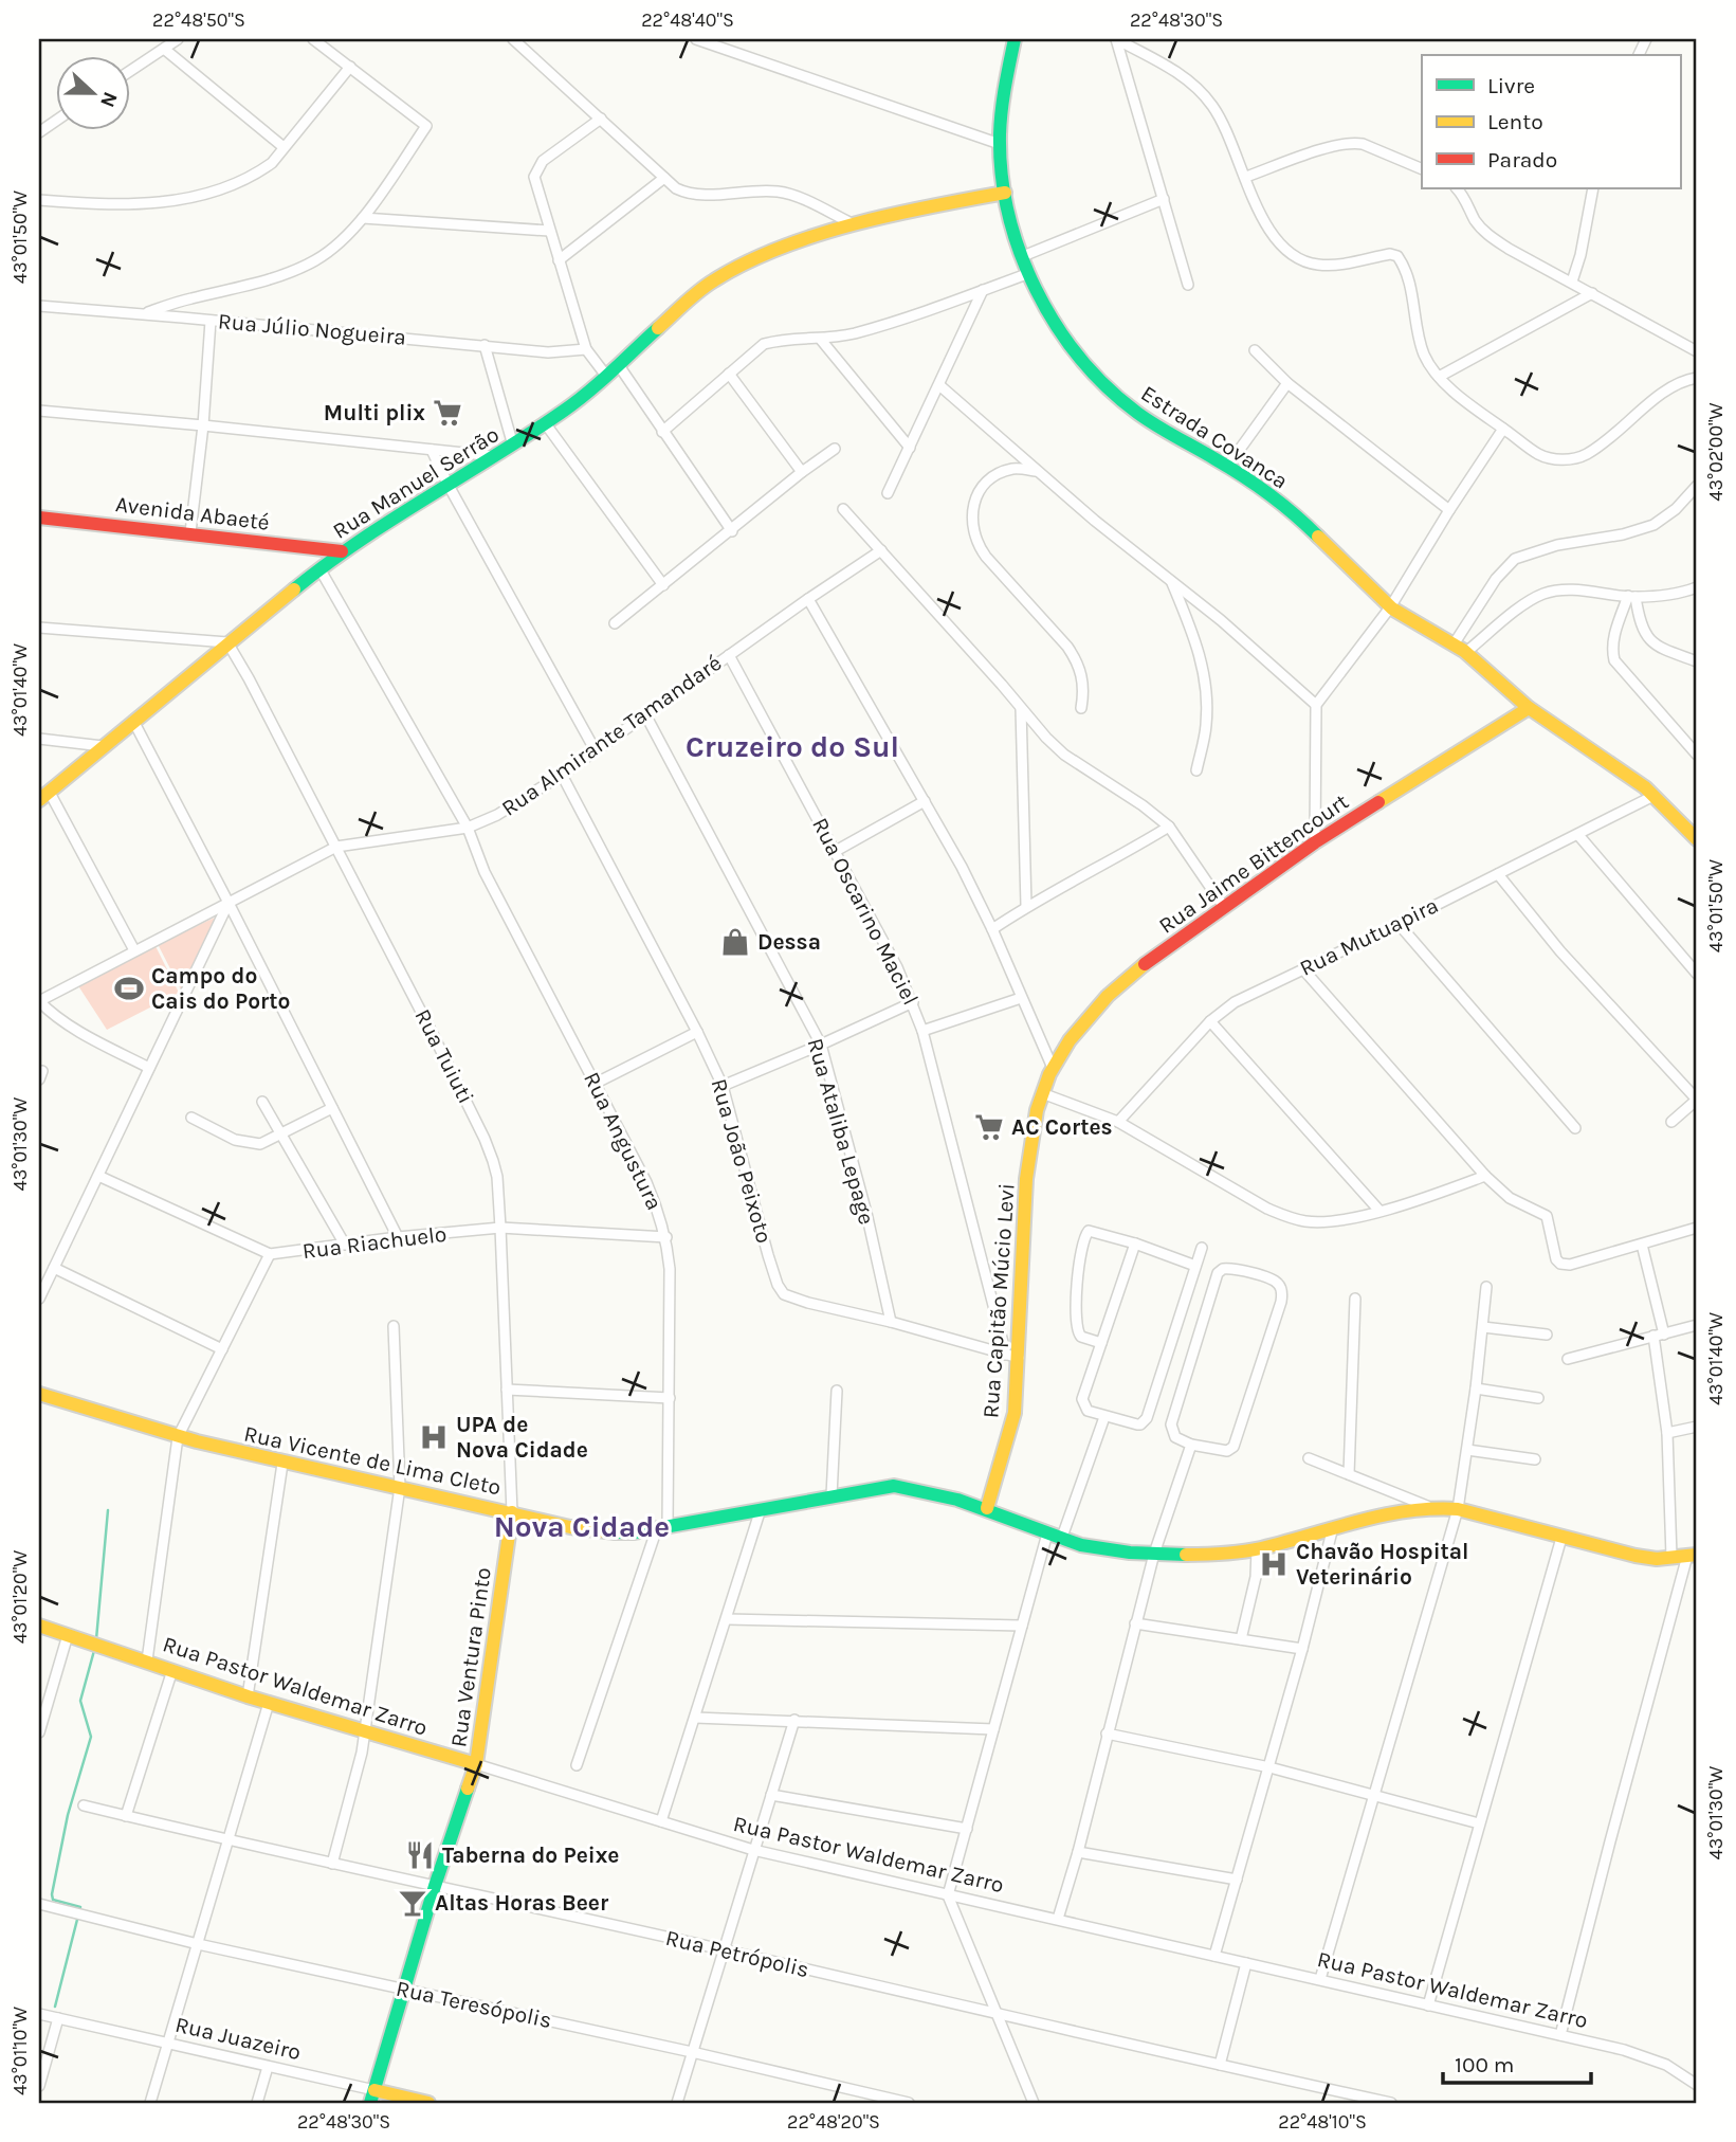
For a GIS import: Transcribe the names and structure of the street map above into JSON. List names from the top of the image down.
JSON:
{
  "streets": {
    "street": [
      "Rua Júlio Nogueira",
      "Estrada Covanca",
      "Rua Manuel Serrão",
      "Avenida Abaeté",
      "Rua Almirante Tamandaré",
      "Rua Jaime Bittencourt",
      "Rua Oscarino Maciel",
      "Rua Mutuapira",
      "Rua Tuiuti",
      "Rua Ataliba Lepage",
      "Rua Angustura",
      "Rua João Peixoto",
      "Rua Riachuelo",
      "Rua Capitão Múcio Levi",
      "Rua Vicente de Lima Cleto",
      "Rua Ventura Pinto",
      "Rua Pastor Waldemar Zarro",
      "Rua Petrópolis",
      "Rua Teresópolis",
      "Rua Juazeiro"
    ]
  },
  "crossings": [
    ["Estrada Covanca", "Rua Manuel Serrão"],
    ["Estrada Covanca", "Rua Jaime Bittencourt"],
    ["Estrada Covanca", "Rua Mutuapira"],
    ["Rua Manuel Serrão", "Avenida Abaeté"],
    ["Rua Manuel Serrão", "Rua Tuiuti"],
    ["Rua Manuel Serrão", "Rua Angustura"],
    ["Rua Almirante Tamandaré", "Rua Oscarino Maciel"],
    ["Rua Almirante Tamandaré", "Rua Tuiuti"],
    ["Rua Almirante Tamandaré", "Rua Ataliba Lepage"],
    ["Rua Almirante Tamandaré", "Rua Angustura"],
    ["Rua Almirante Tamandaré", "Rua João Peixoto"],
    ["Rua Jaime Bittencourt", "Rua Capitão Múcio Levi"],
    ["Rua Oscarino Maciel", "Rua João Peixoto"],
    ["Rua Oscarino Maciel", "Rua Capitão Múcio Levi"],
    ["Rua Tuiuti", "Rua Riachuelo"],
    ["Rua Tuiuti", "Rua Vicente de Lima Cleto"],
    ["Rua Tuiuti", "Rua Ventura Pinto"],
    ["Rua Ataliba Lepage", "Rua João Peixoto"],
    ["Rua Angustura", "Rua Riachuelo"],
    ["Rua Angustura", "Rua Vicente de Lima Cleto"],
    ["Rua João Peixoto", "Rua Capitão Múcio Levi"],
    ["Rua Capitão Múcio Levi", "Rua Vicente de Lima Cleto"],
    ["Rua Vicente de Lima Cleto", "Rua Ventura Pinto"],
    ["Rua Ventura Pinto", "Rua Pastor Waldemar Zarro"],
    ["Rua Ventura Pinto", "Rua Petrópolis"],
    ["Rua Ventura Pinto", "Rua Teresópolis"],
    ["Rua Ventura Pinto", "Rua Juazeiro"]
  ],
  "districts": ["Cruzeiro do Sul", "Nova Cidade"],
  "places": {
    "supermarket": ["Multi plix", "AC Cortes"],
    "shop": ["Dessa"],
    "sports": ["Campo do Cais do Porto"],
    "hospital": ["UPA de Nova Cidade", "Chavão Hospital Veterinário"],
    "restaurant": ["Taberna do Peixe"],
    "bar": ["Altas Horas Beer"]
  },
  "legend": ["Livre", "Lento", "Parado"],
  "scale_bar": "100 m",
  "north": "right",
  "coordinates": [
    "22°48'50\"S",
    "22°48'40\"S",
    "22°48'30\"S",
    "43°01'50\"W",
    "43°02'00\"W",
    "43°01'40\"W",
    "43°01'30\"W",
    "43°01'20\"W",
    "43°01'10\"W",
    "22°48'20\"S",
    "22°48'10\"S"
  ]
}
